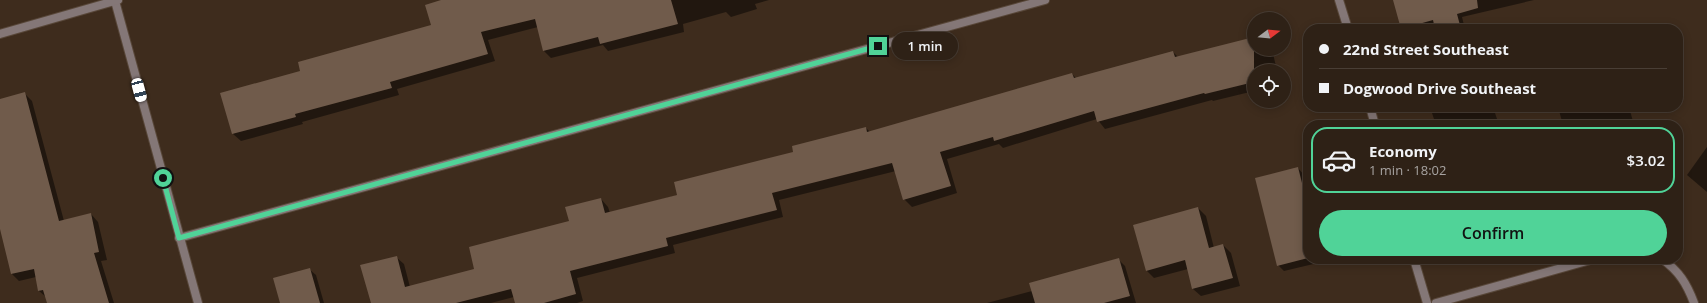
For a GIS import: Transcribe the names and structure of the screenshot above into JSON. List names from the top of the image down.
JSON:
{
  "north": "right",
  "page": {
    "banner": ["22nd Street Southeast", "Dogwood Drive Southeast"],
    "bubble": "1 min",
    "list": [
      {
        "name": "Economy",
        "note": "1 min · 18:02",
        "value": "$3.02"
      }
    ],
    "buttons": "Confirm"
  }
}
